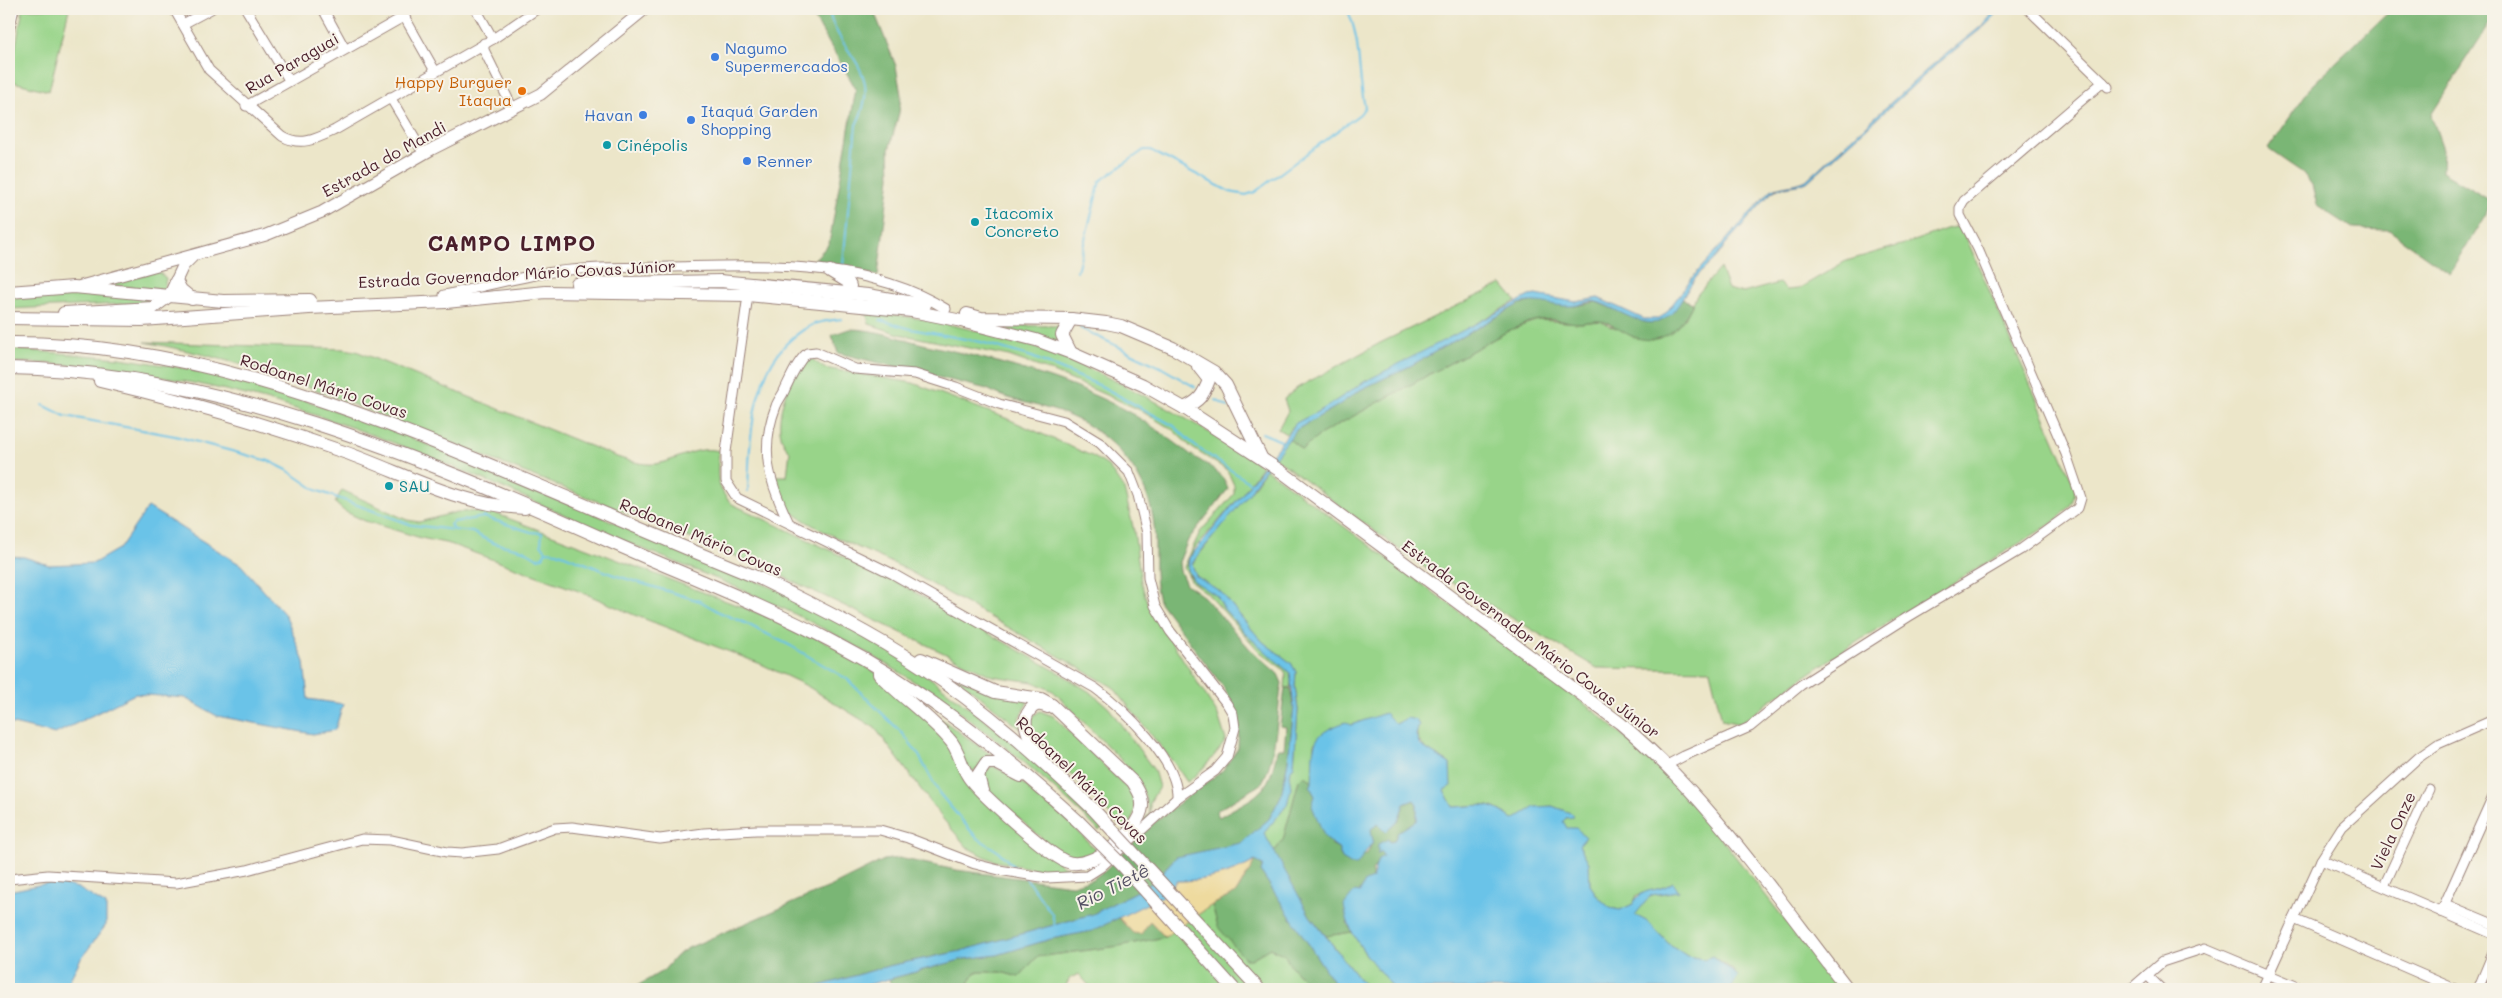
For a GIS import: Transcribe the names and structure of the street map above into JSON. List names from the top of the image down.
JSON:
{
  "streets": {
    "highway": ["Estrada Governador Mário Covas Júnior", "Rodoanel Mário Covas"],
    "main road": ["Estrada do Mandi"],
    "street": ["Rua Paraguai", "Viela Onze"]
  },
  "crossings": [
    ["Estrada do Mandi", "Estrada Governador Mário Covas Júnior"]
  ],
  "districts": ["CAMPO LIMPO"],
  "water": ["Rio Tietê"],
  "places": [
    "Nagumo Supermercados",
    "Happy Burguer Itaqua",
    "Havan",
    "Itaquá Garden Shopping",
    "Cinépolis",
    "Renner",
    "Itacomix Concreto",
    "SAU"
  ]
}
